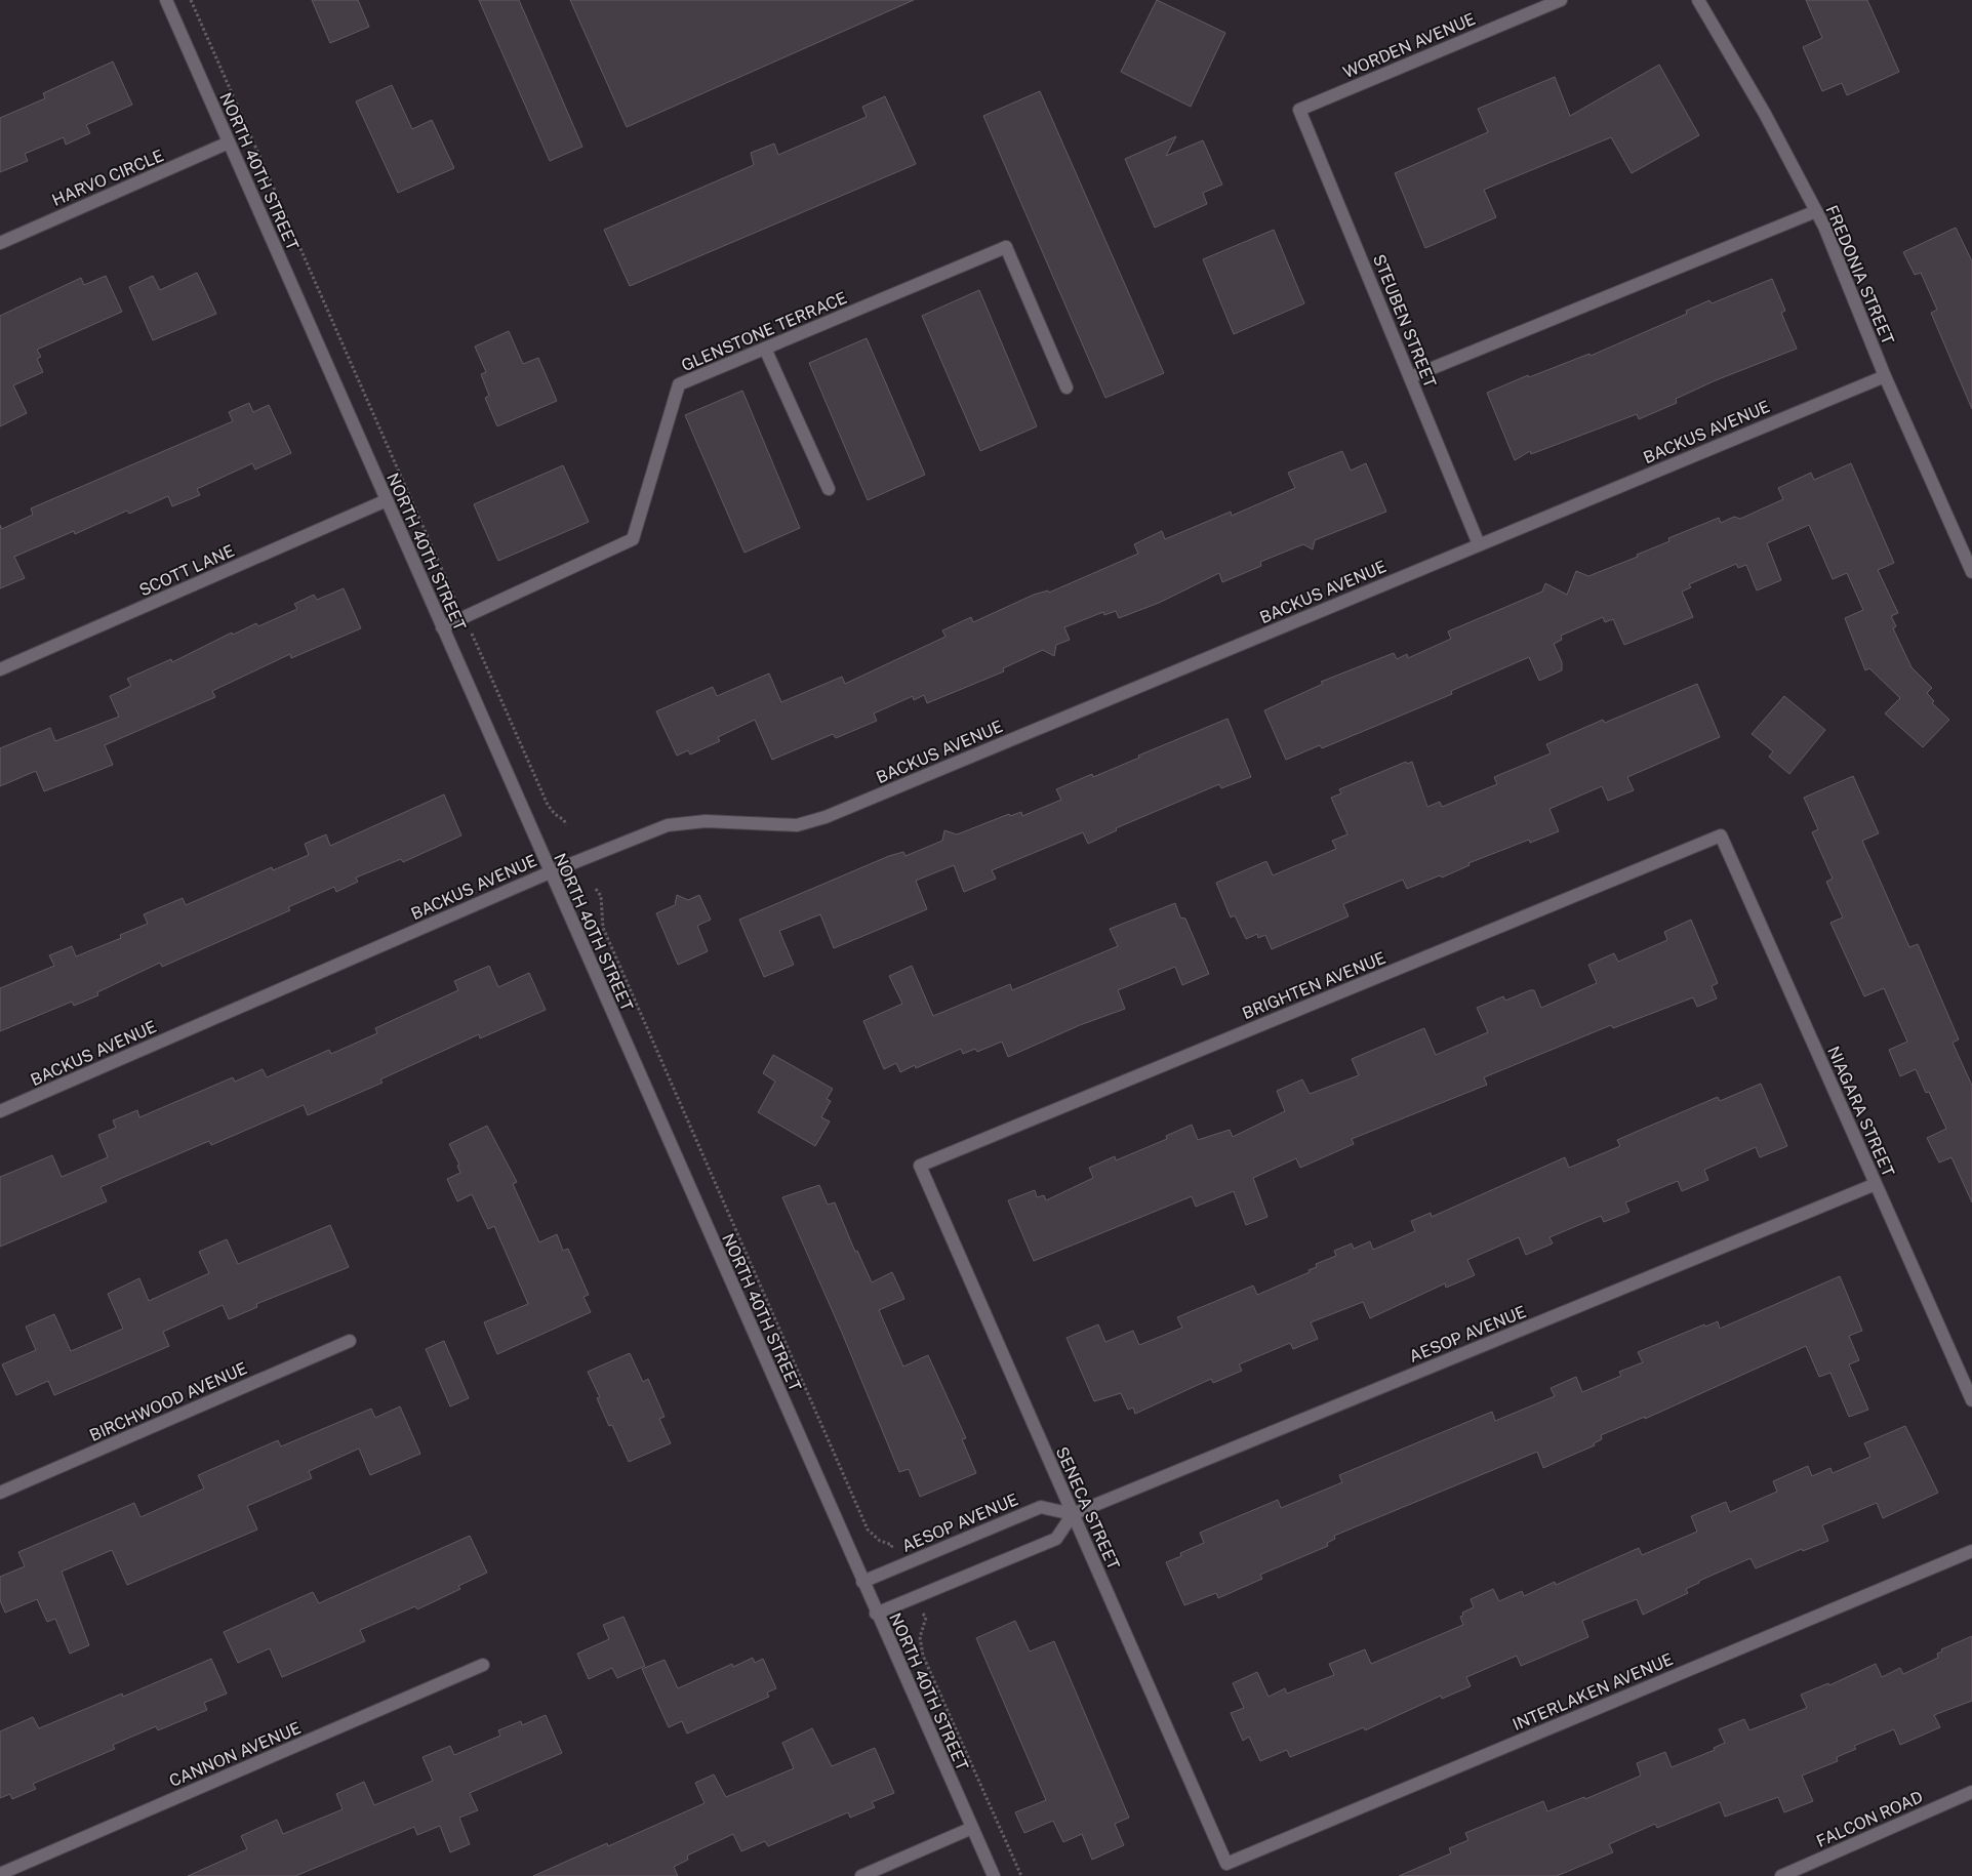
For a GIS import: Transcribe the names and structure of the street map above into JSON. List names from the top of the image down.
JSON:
{
  "streets": {
    "street": [
      "WORDEN AVENUE",
      "NORTH 40TH STREET",
      "HARVO CIRCLE",
      "FREDONIA STREET",
      "STEUBEN STREET",
      "GLENSTONE TERRACE",
      "BACKUS AVENUE",
      "SCOTT LANE",
      "BRIGHTEN AVENUE",
      "NIAGARA STREET",
      "AESOP AVENUE",
      "BIRCHWOOD AVENUE",
      "SENECA STREET",
      "INTERLAKEN AVENUE",
      "CANNON AVENUE",
      "FALCON ROAD"
    ]
  },
  "crossings": [
    ["WORDEN AVENUE", "STEUBEN STREET"],
    ["NORTH 40TH STREET", "HARVO CIRCLE"],
    ["NORTH 40TH STREET", "GLENSTONE TERRACE"],
    ["NORTH 40TH STREET", "BACKUS AVENUE"],
    ["NORTH 40TH STREET", "SCOTT LANE"],
    ["NORTH 40TH STREET", "AESOP AVENUE"],
    ["FREDONIA STREET", "BACKUS AVENUE"],
    ["STEUBEN STREET", "BACKUS AVENUE"],
    ["BRIGHTEN AVENUE", "NIAGARA STREET"],
    ["BRIGHTEN AVENUE", "SENECA STREET"],
    ["NIAGARA STREET", "AESOP AVENUE"],
    ["AESOP AVENUE", "SENECA STREET"],
    ["SENECA STREET", "INTERLAKEN AVENUE"]
  ]
}
